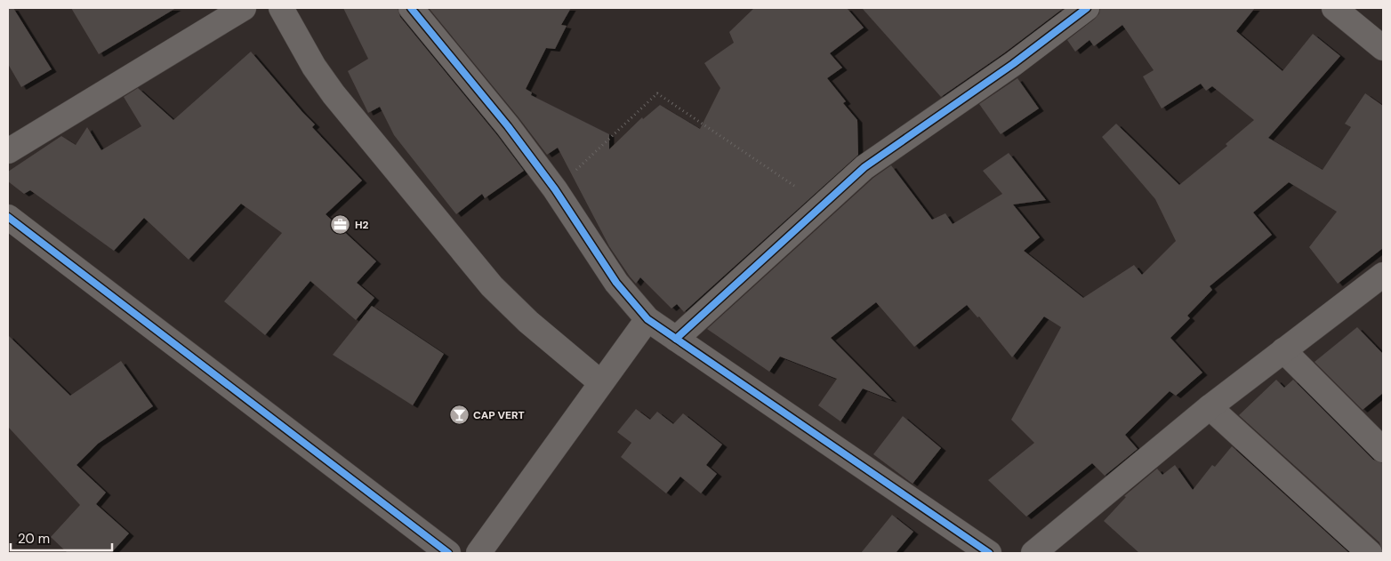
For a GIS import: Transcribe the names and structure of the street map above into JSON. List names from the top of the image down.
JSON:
{
  "places": {
    "office": ["H2"],
    "bar": ["CAP VERT"]
  },
  "scale_bar": "20 m"
}
